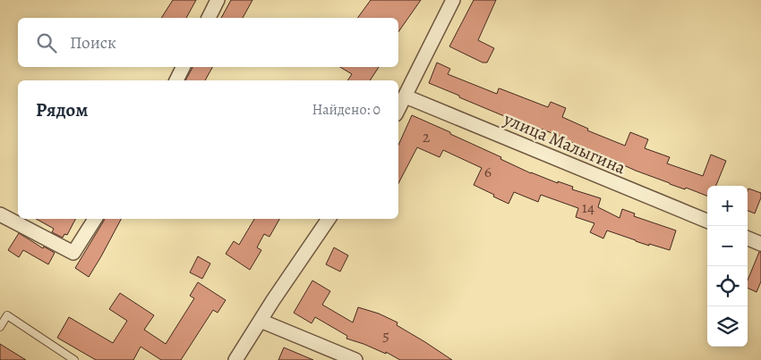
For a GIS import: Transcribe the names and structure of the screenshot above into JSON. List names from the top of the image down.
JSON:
{
  "streets": {
    "street": ["улица Малыгина"]
  },
  "house_numbers": [
    "2",
    "6",
    "14",
    "5"
  ],
  "page": {
    "search": "Поиск",
    "heading": ["Рядом", "Найдено: 0"],
    "map_buttons": ["+", "−"]
  }
}
